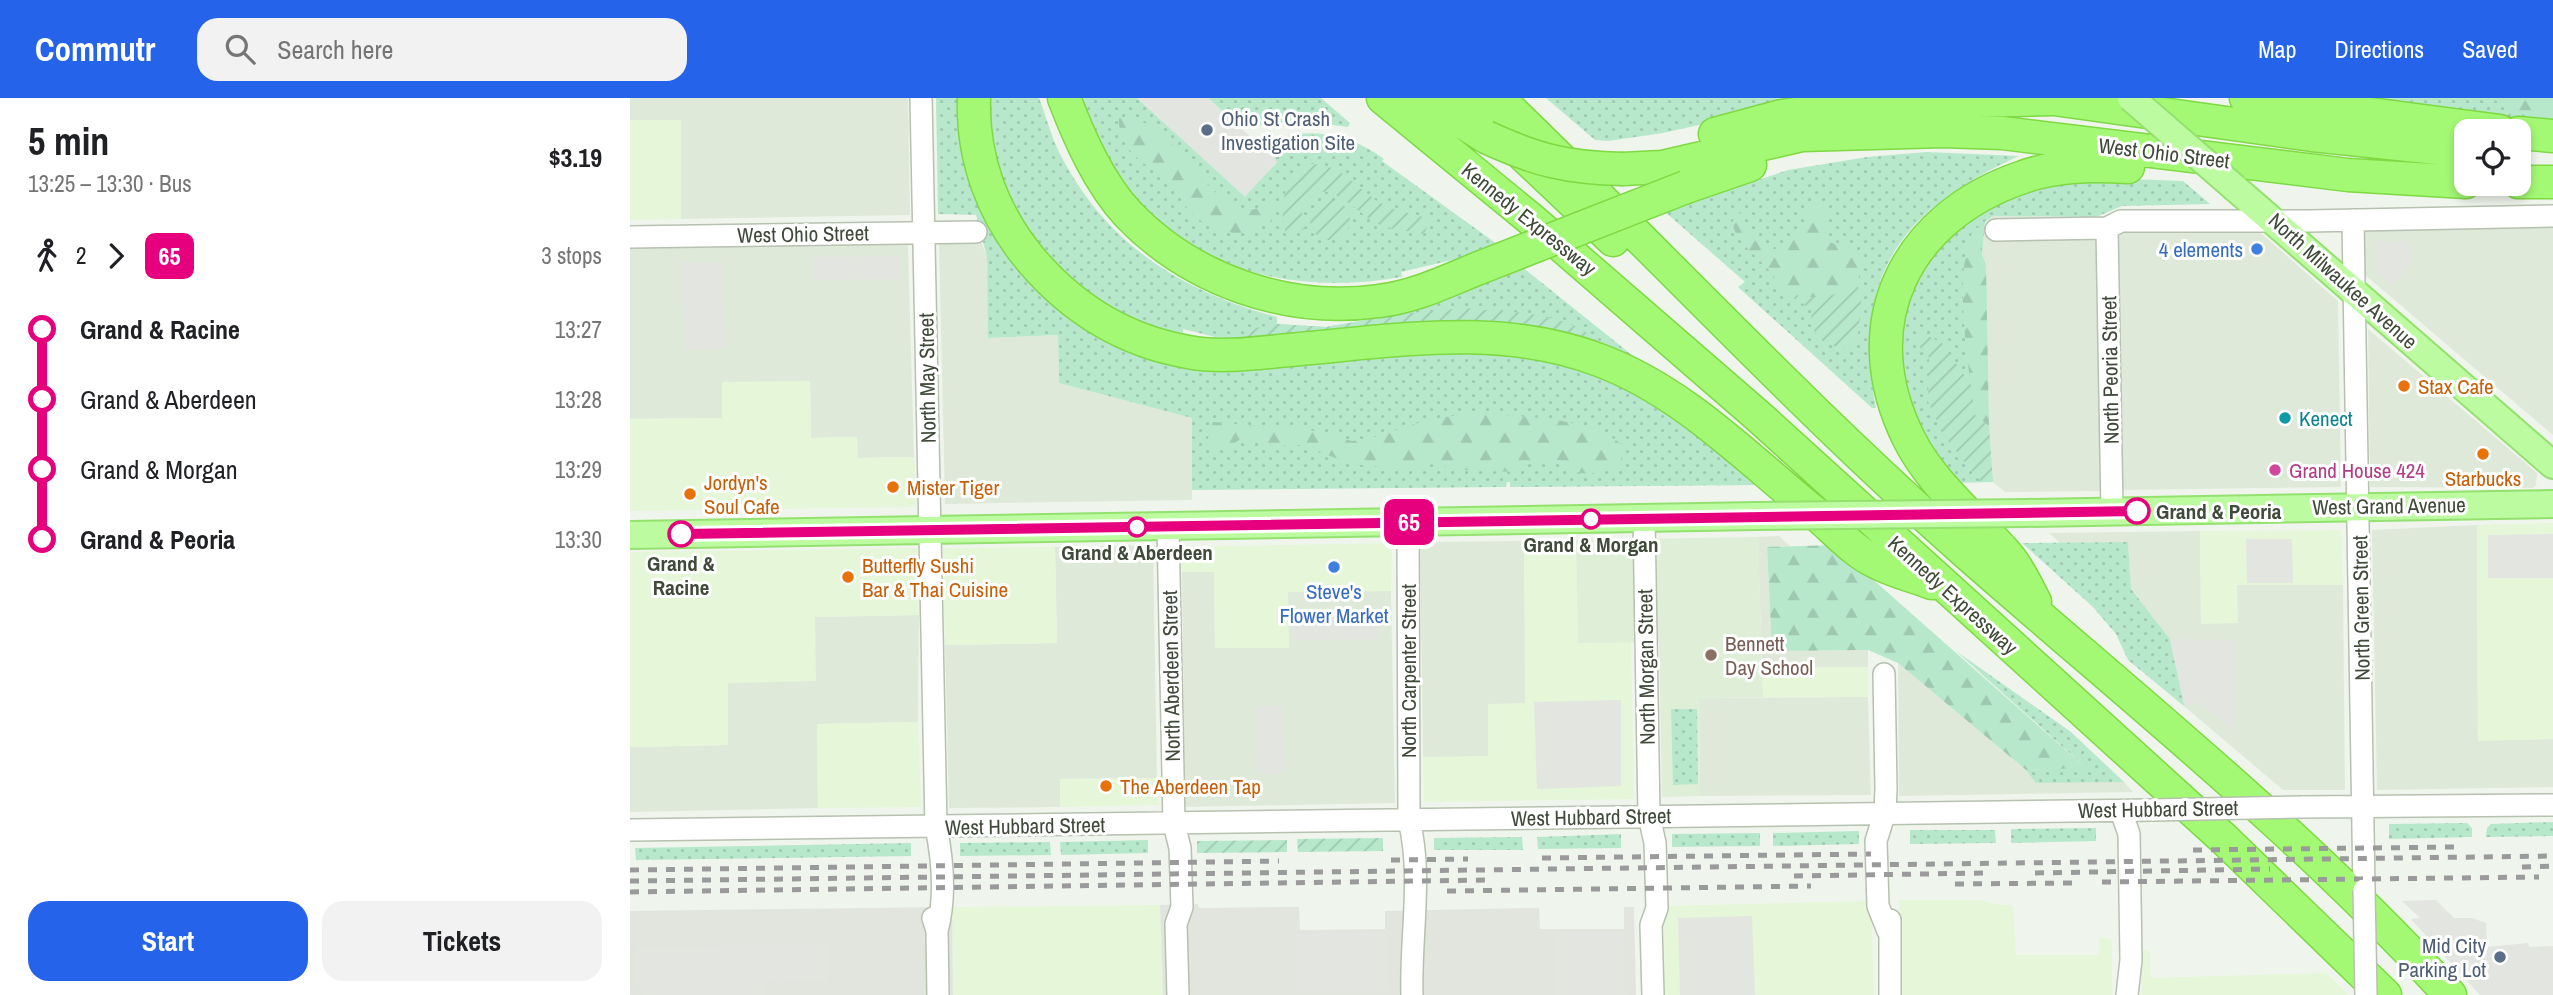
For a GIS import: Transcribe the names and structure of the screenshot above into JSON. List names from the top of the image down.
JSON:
{
  "streets": {
    "highway": ["West Ohio Street", "Kennedy Expressway"],
    "main road": ["North Milwaukee Avenue", "West Grand Avenue"],
    "street": [
      "North Peoria Street",
      "North May Street",
      "North Green Street",
      "North Morgan Street",
      "North Carpenter Street",
      "North Aberdeen Street",
      "West Hubbard Street"
    ]
  },
  "crossings": [
    ["West Ohio Street", "North May Street"],
    ["North Milwaukee Avenue", "North Green Street"],
    ["North Peoria Street", "West Grand Avenue"],
    ["North May Street", "West Grand Avenue"],
    ["North May Street", "West Hubbard Street"],
    ["West Grand Avenue", "North Green Street"],
    ["West Grand Avenue", "North Morgan Street"],
    ["West Grand Avenue", "North Carpenter Street"],
    ["West Grand Avenue", "North Aberdeen Street"],
    ["North Green Street", "West Hubbard Street"],
    ["North Morgan Street", "West Hubbard Street"],
    ["North Carpenter Street", "West Hubbard Street"],
    ["North Aberdeen Street", "West Hubbard Street"]
  ],
  "places": [
    "Ohio St Crash Investigation Site",
    "4 elements",
    "Stax Cafe",
    "Kenect",
    "Starbucks",
    "Grand House 424",
    "Mister Tiger",
    "Jordyn's Soul Cafe",
    "Grand & Peoria",
    "Grand & Morgan",
    "Grand & Aberdeen",
    "Grand & Racine",
    "Steve's Flower Market",
    "Butterfly Sushi Bar & Thai Cuisine",
    "Bennett Day School",
    "The Aberdeen Tap",
    "Mid City Parking Lot"
  ],
  "lines": ["bus line 65"],
  "page": {
    "header": "Commutr",
    "search": "Search here",
    "nav": ["Map", "Directions", "Saved"],
    "heading": ["5 min", "13:25 – 13:30 · Bus", "$3.19"],
    "on_map": "65",
    "legs": ["2", "65", "3 stops"],
    "list": [
      {
        "name": "Grand & Racine",
        "value": "13:27"
      },
      {
        "name": "Grand & Aberdeen",
        "value": "13:28"
      },
      {
        "name": "Grand & Morgan",
        "value": "13:29"
      },
      {
        "name": "Grand & Peoria",
        "value": "13:30"
      }
    ],
    "buttons": ["Start", "Tickets"]
  }
}
